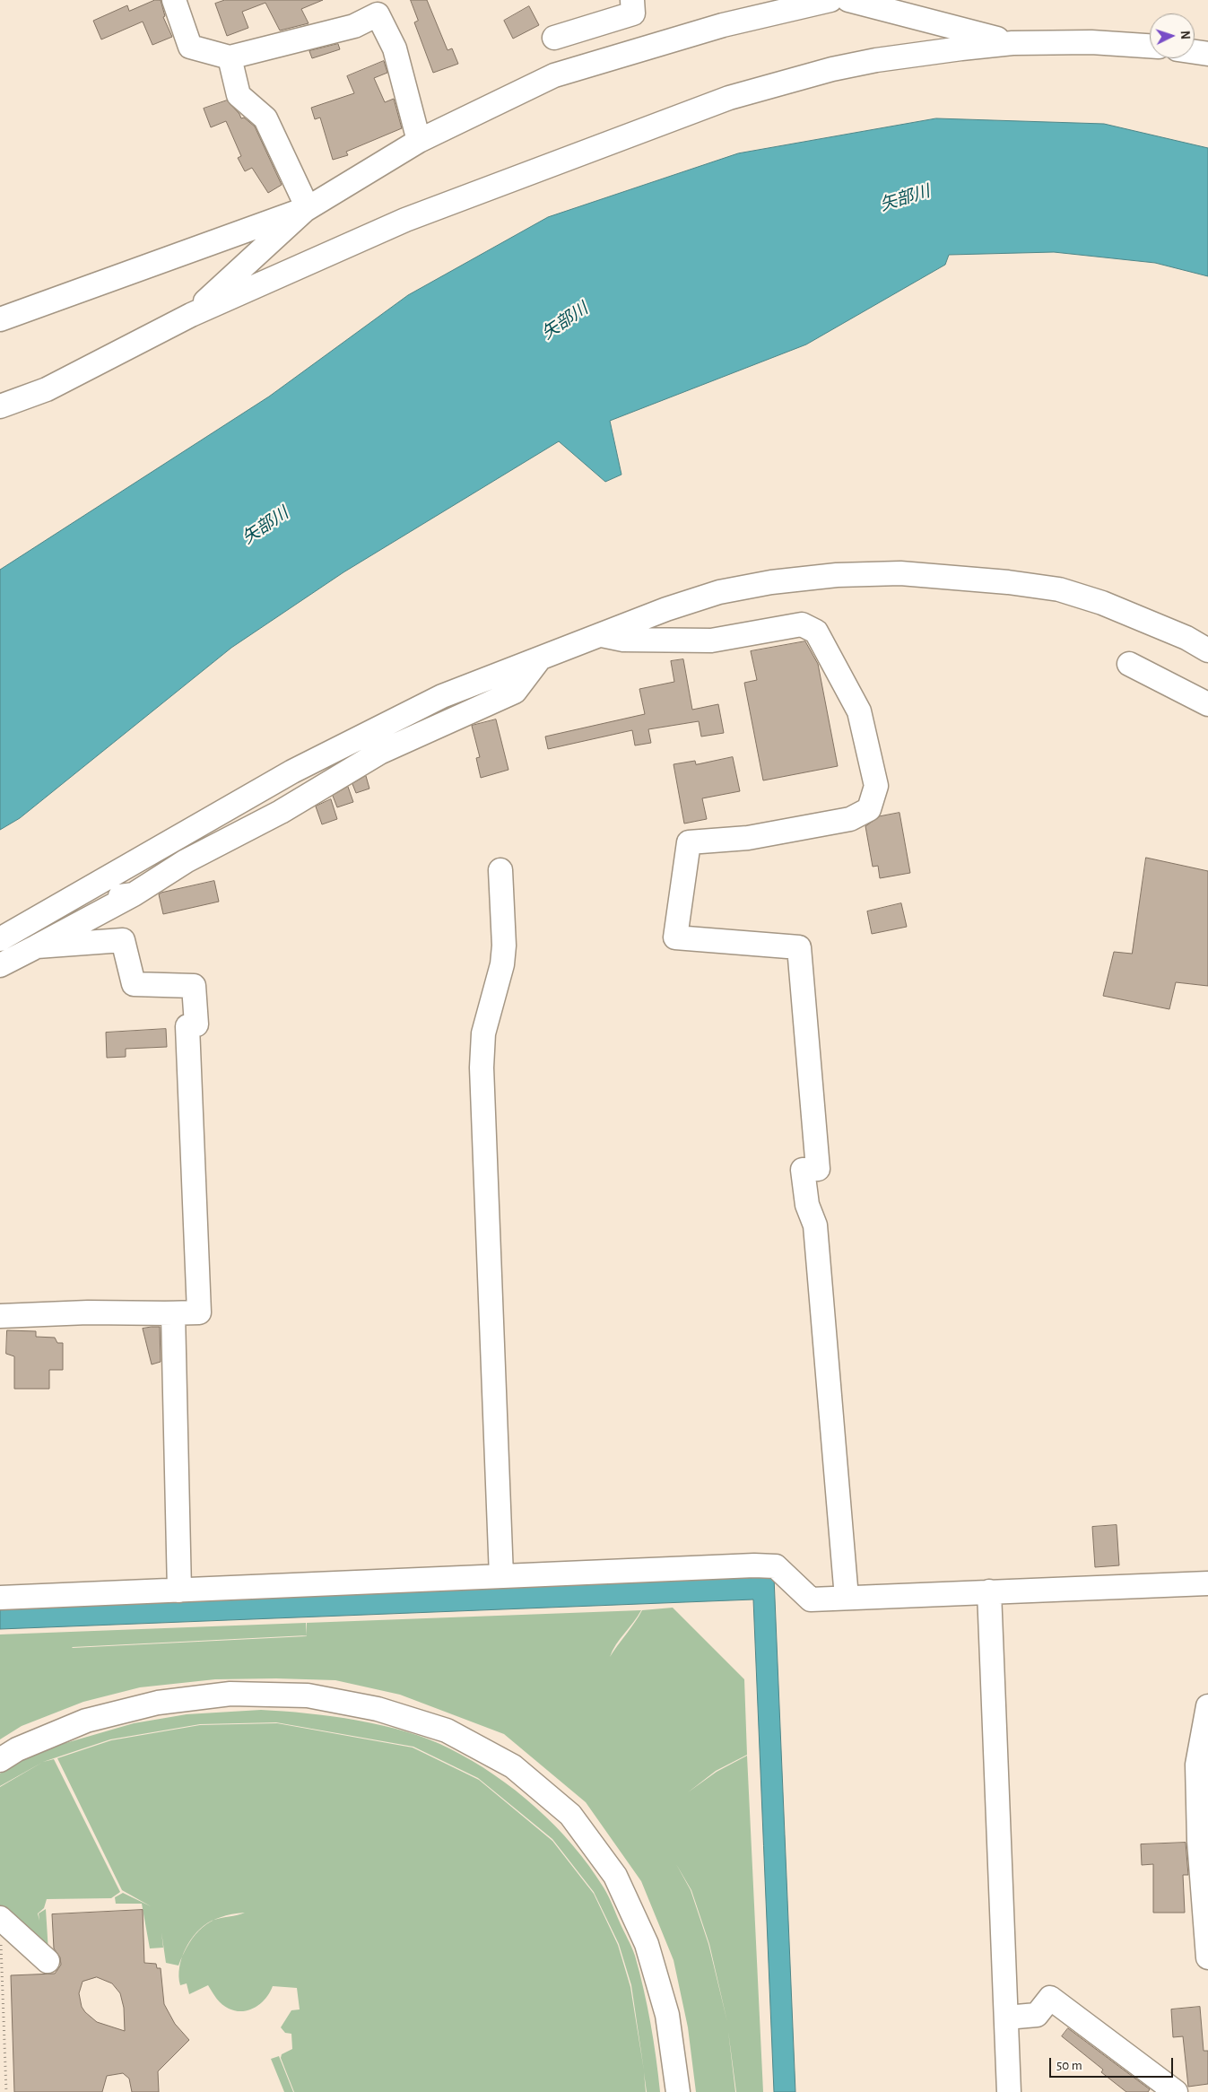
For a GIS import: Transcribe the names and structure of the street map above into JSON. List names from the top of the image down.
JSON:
{
  "water": ["矢部川"],
  "scale_bar": "50 m",
  "north": "right"
}
